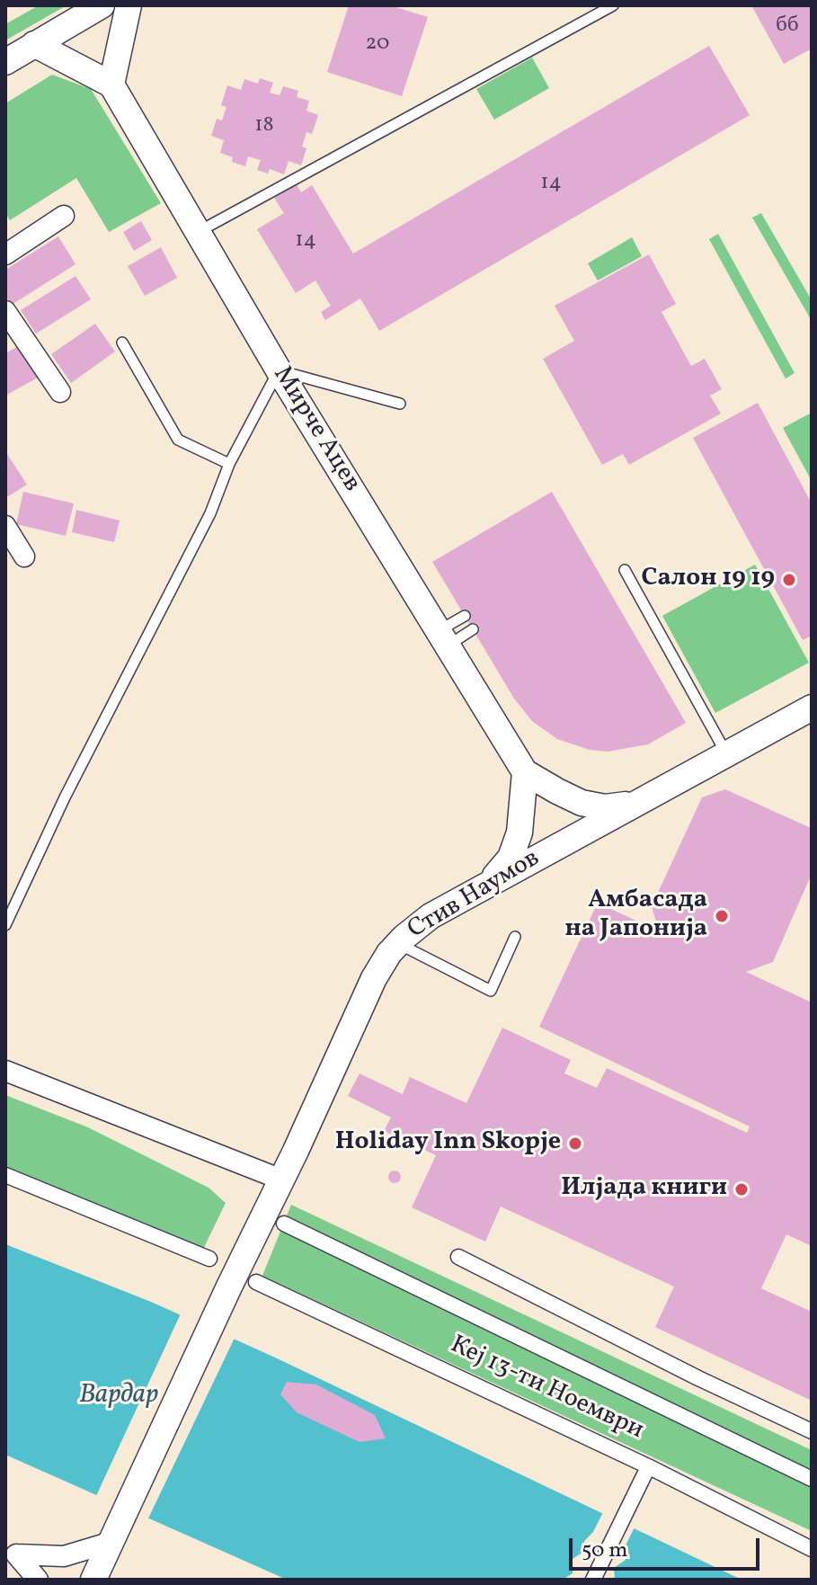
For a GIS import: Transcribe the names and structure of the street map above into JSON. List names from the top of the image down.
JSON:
{
  "streets": {
    "street": ["Мирче Ацев", "Стив Наумов", "Кеј 13-ти Ноември"]
  },
  "water": ["Вардар"],
  "places": [
    "Салон 19 19",
    "Амбасада на Јапонија",
    "Holiday Inn Skopje",
    "Илјада книги"
  ],
  "house_numbers": [
    "бб",
    "20",
    "18",
    "14",
    "14"
  ],
  "scale_bar": "50 m"
}
